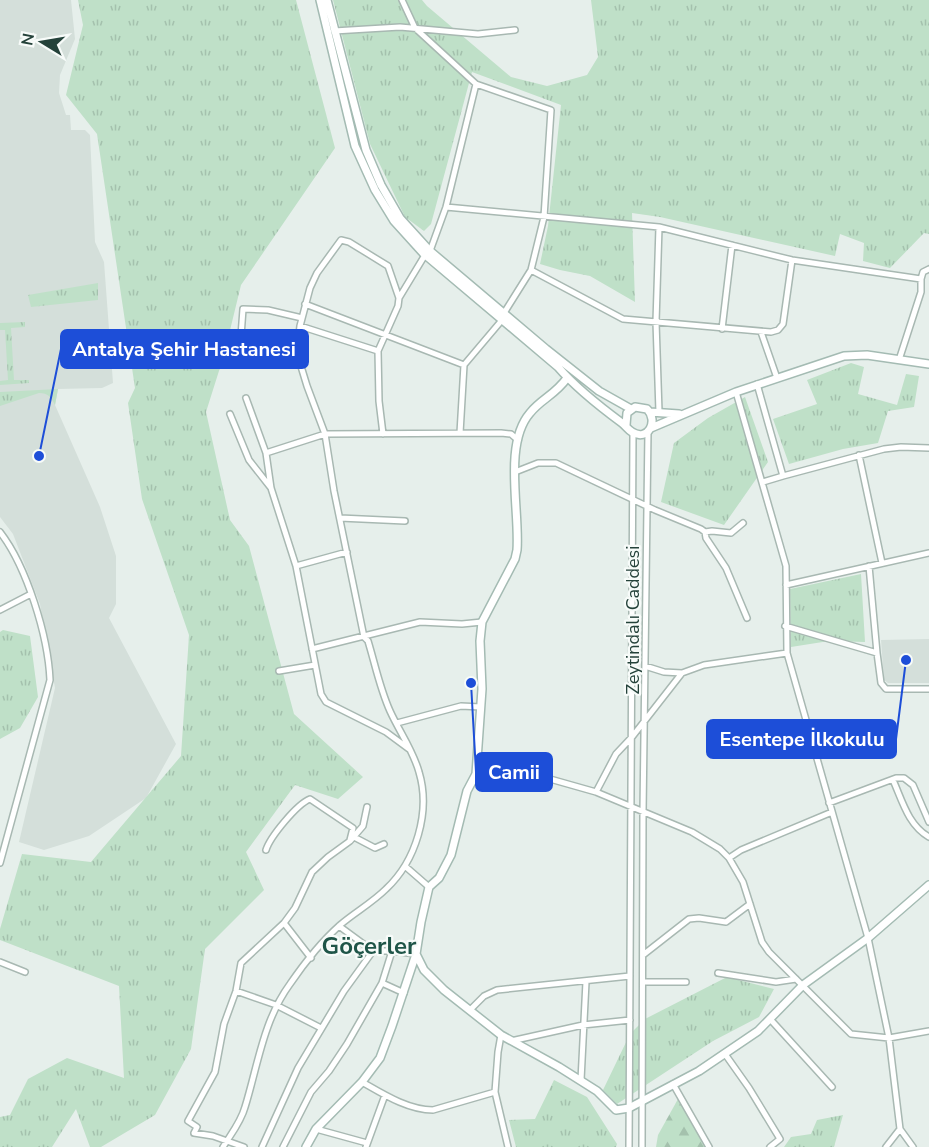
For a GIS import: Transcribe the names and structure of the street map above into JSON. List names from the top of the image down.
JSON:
{
  "streets": {
    "street": ["Zeytindalı Caddesi"]
  },
  "districts": ["Göçerler"],
  "places": ["Antalya Şehir Hastanesi", "Esentepe İlkokulu", "Camii"],
  "north": "left"
}
